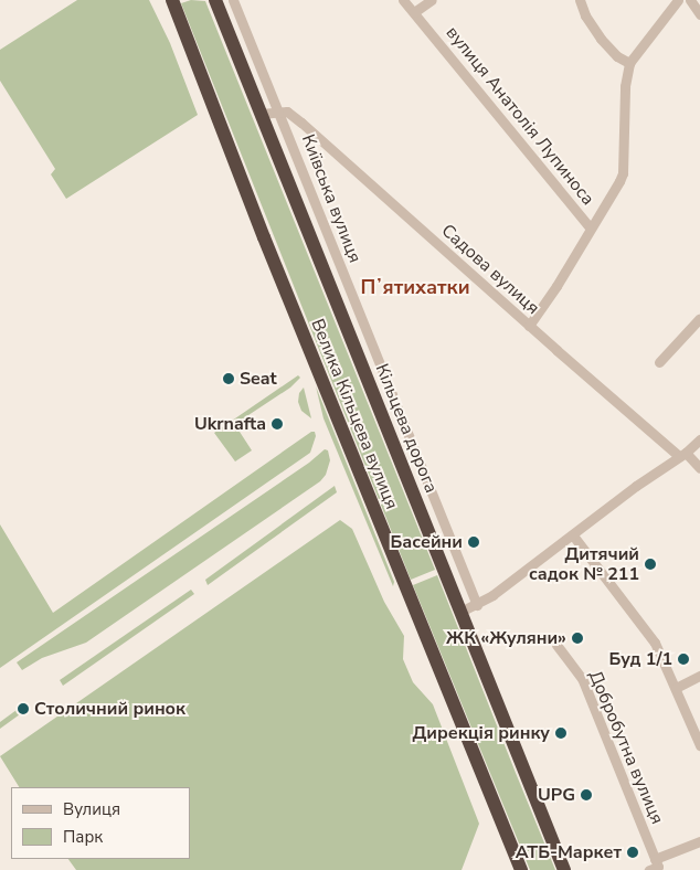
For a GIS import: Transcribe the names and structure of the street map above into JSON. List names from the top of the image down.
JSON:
{
  "streets": {
    "highway": ["Велика Кільцева вулиця", "Кільцева дорога"],
    "street": [
      "вулиця Анатолія Лупиноса",
      "Київська вулиця",
      "Садова вулиця",
      "Добробутна вулиця"
    ]
  },
  "crossings": [
    ["Київська вулиця", "Садова вулиця"]
  ],
  "districts": ["Пʼятихатки"],
  "places": [
    "Seat",
    "Ukrnafta",
    "Басейни",
    "Дитячий садок № 211",
    "ЖК «Жуляни»",
    "Буд 1/1",
    "Столичний ринок",
    "Дирекція ринку",
    "UPG",
    "АТБ-Маркет"
  ],
  "legend": ["Вулиця", "Парк"]
}
